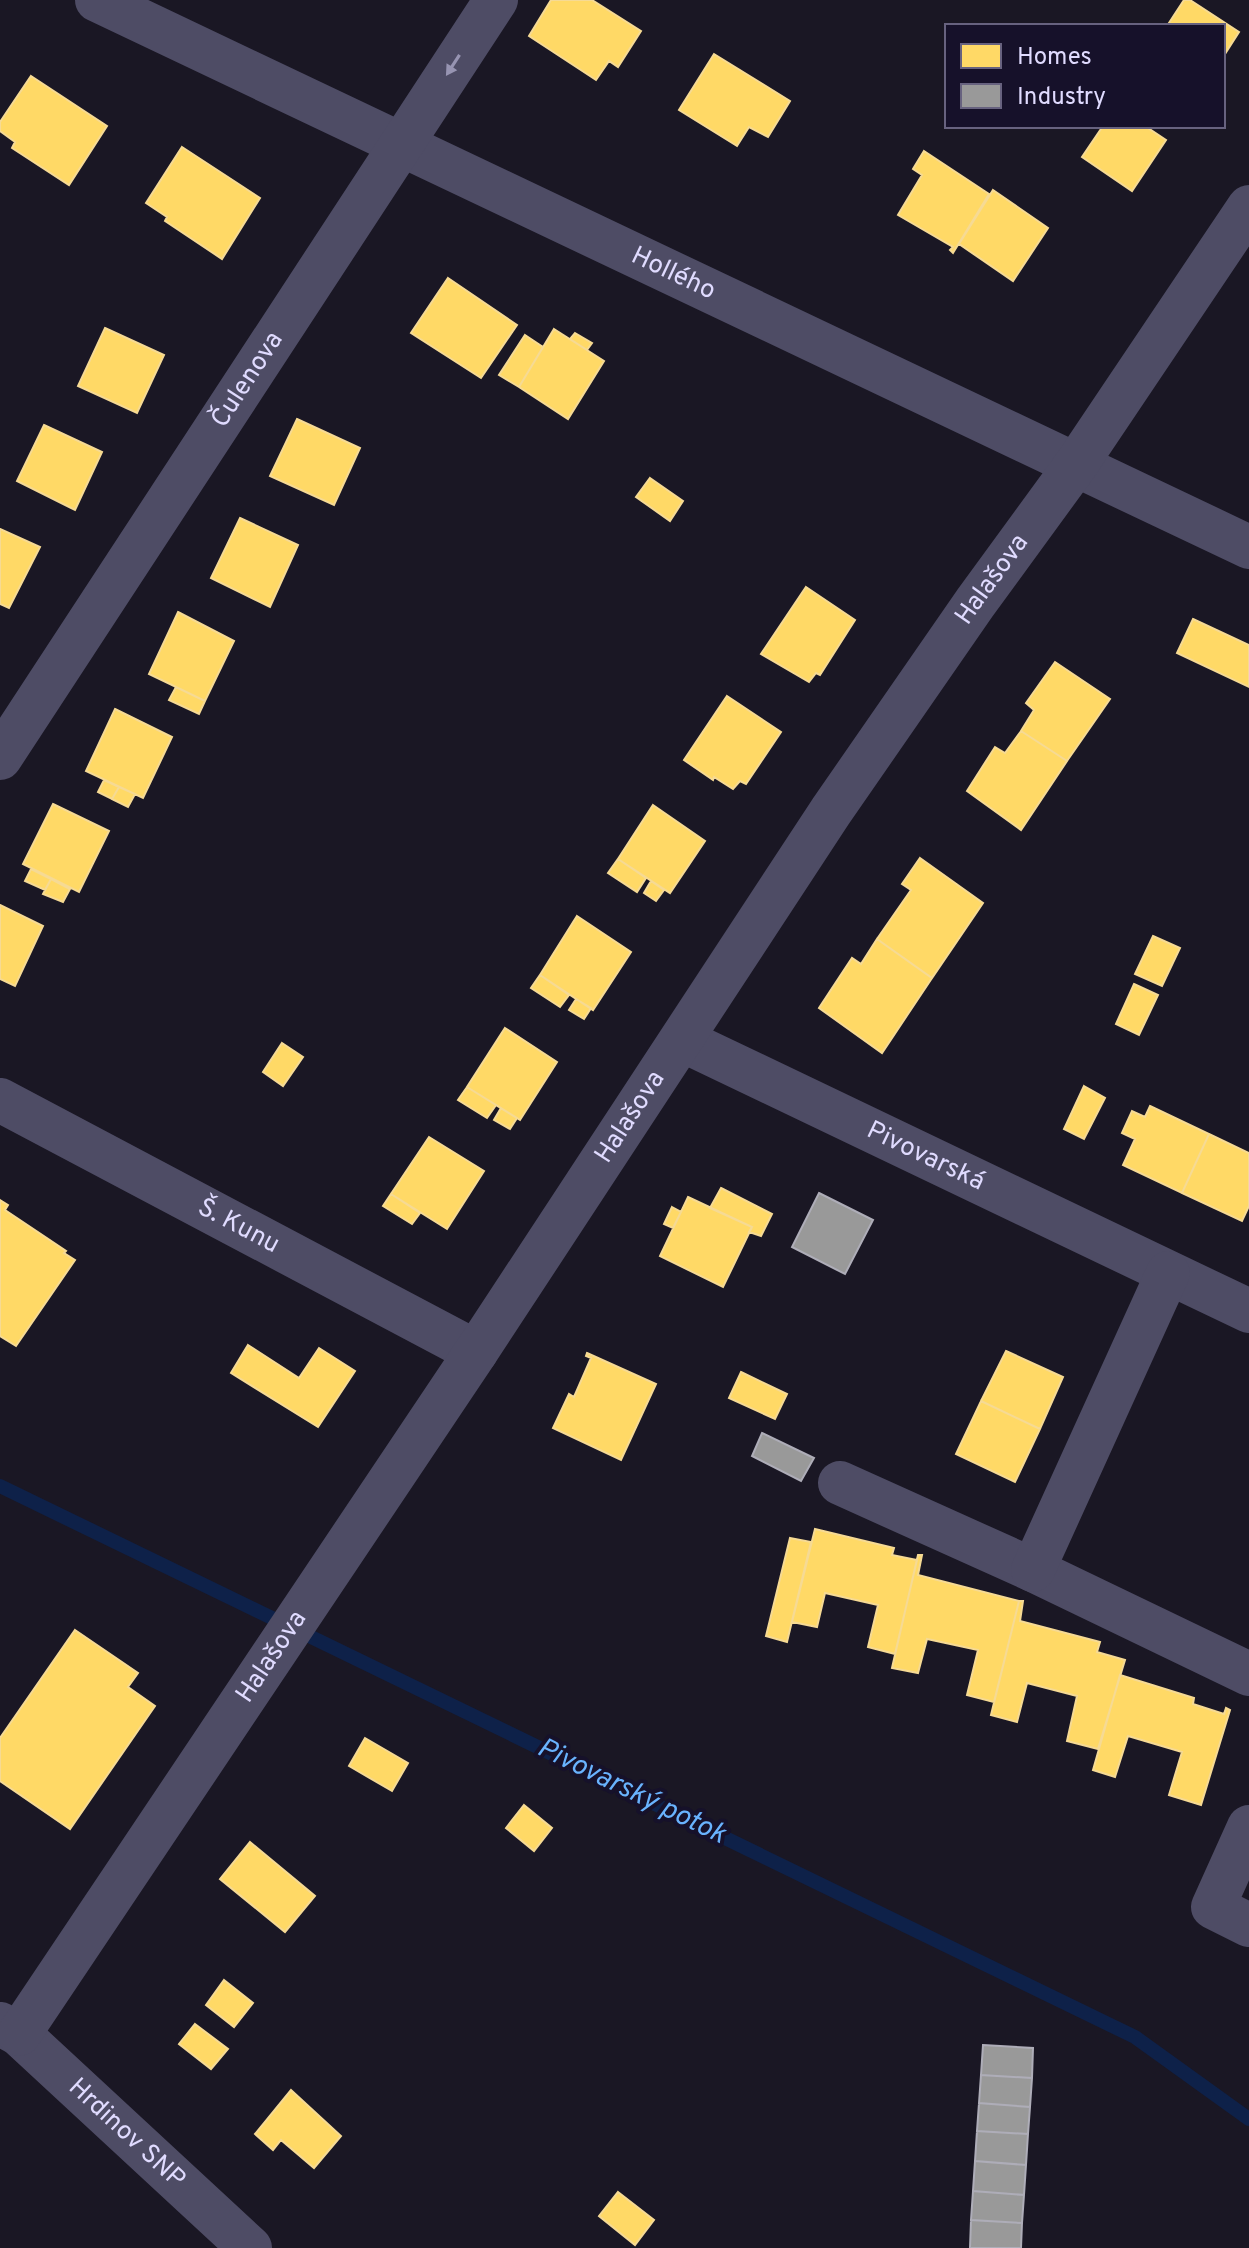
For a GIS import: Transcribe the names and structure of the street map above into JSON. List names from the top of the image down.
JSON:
{
  "streets": {
    "street": [
      "Hollého",
      "Čulenova",
      "Halašova",
      "Pivovarská",
      "Š. Kunu",
      "Hrdinov SNP"
    ]
  },
  "crossings": [
    ["Hollého", "Čulenova"],
    ["Hollého", "Halašova"],
    ["Halašova", "Pivovarská"],
    ["Halašova", "Š. Kunu"],
    ["Halašova", "Hrdinov SNP"]
  ],
  "water": ["Pivovarský potok"],
  "legend": ["Homes", "Industry"]
}
